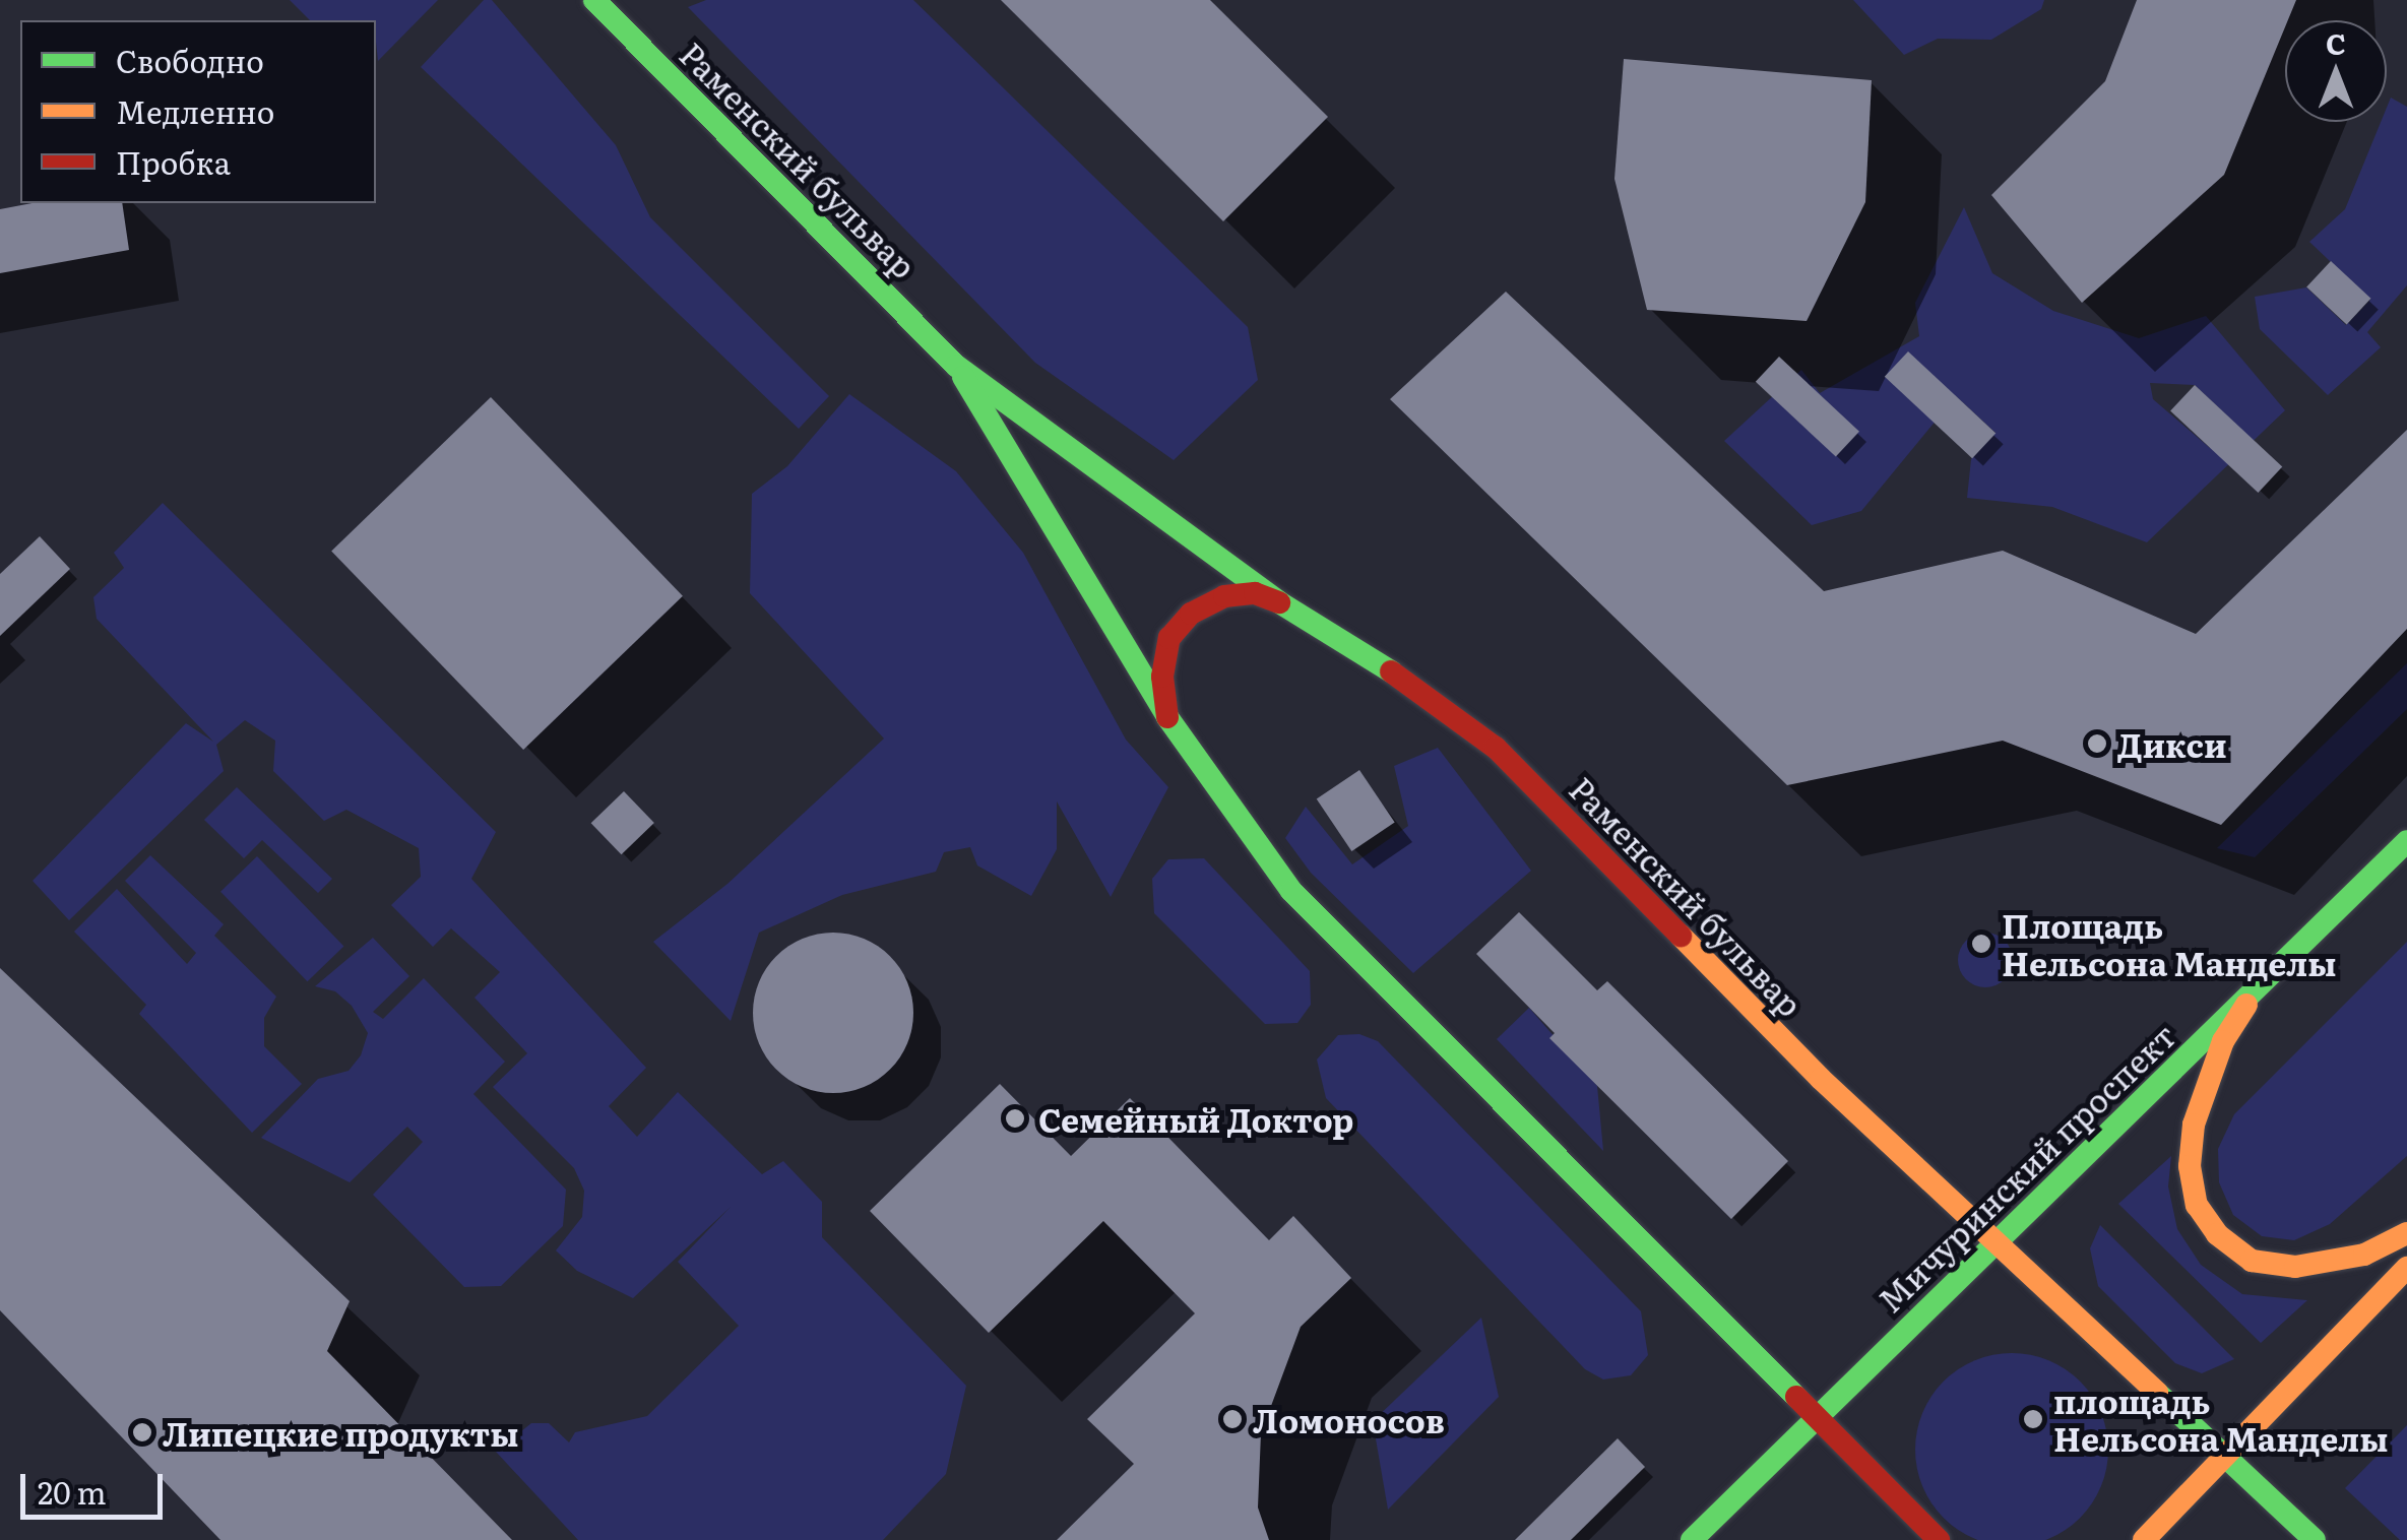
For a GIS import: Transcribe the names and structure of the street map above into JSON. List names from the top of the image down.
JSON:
{
  "streets": {
    "street": ["Раменский бульвар", "Мичуринский проспект"]
  },
  "crossings": [
    ["Раменский бульвар", "Мичуринский проспект"]
  ],
  "places": [
    "Дикси",
    "Площадь Нельсона Манделы",
    "Семейный Доктор",
    "Ломоносов",
    "площадь Нельсона Манделы",
    "Липецкие продукты"
  ],
  "legend": ["Свободно", "Медленно", "Пробка"],
  "scale_bar": "20 m",
  "north": "top"
}
